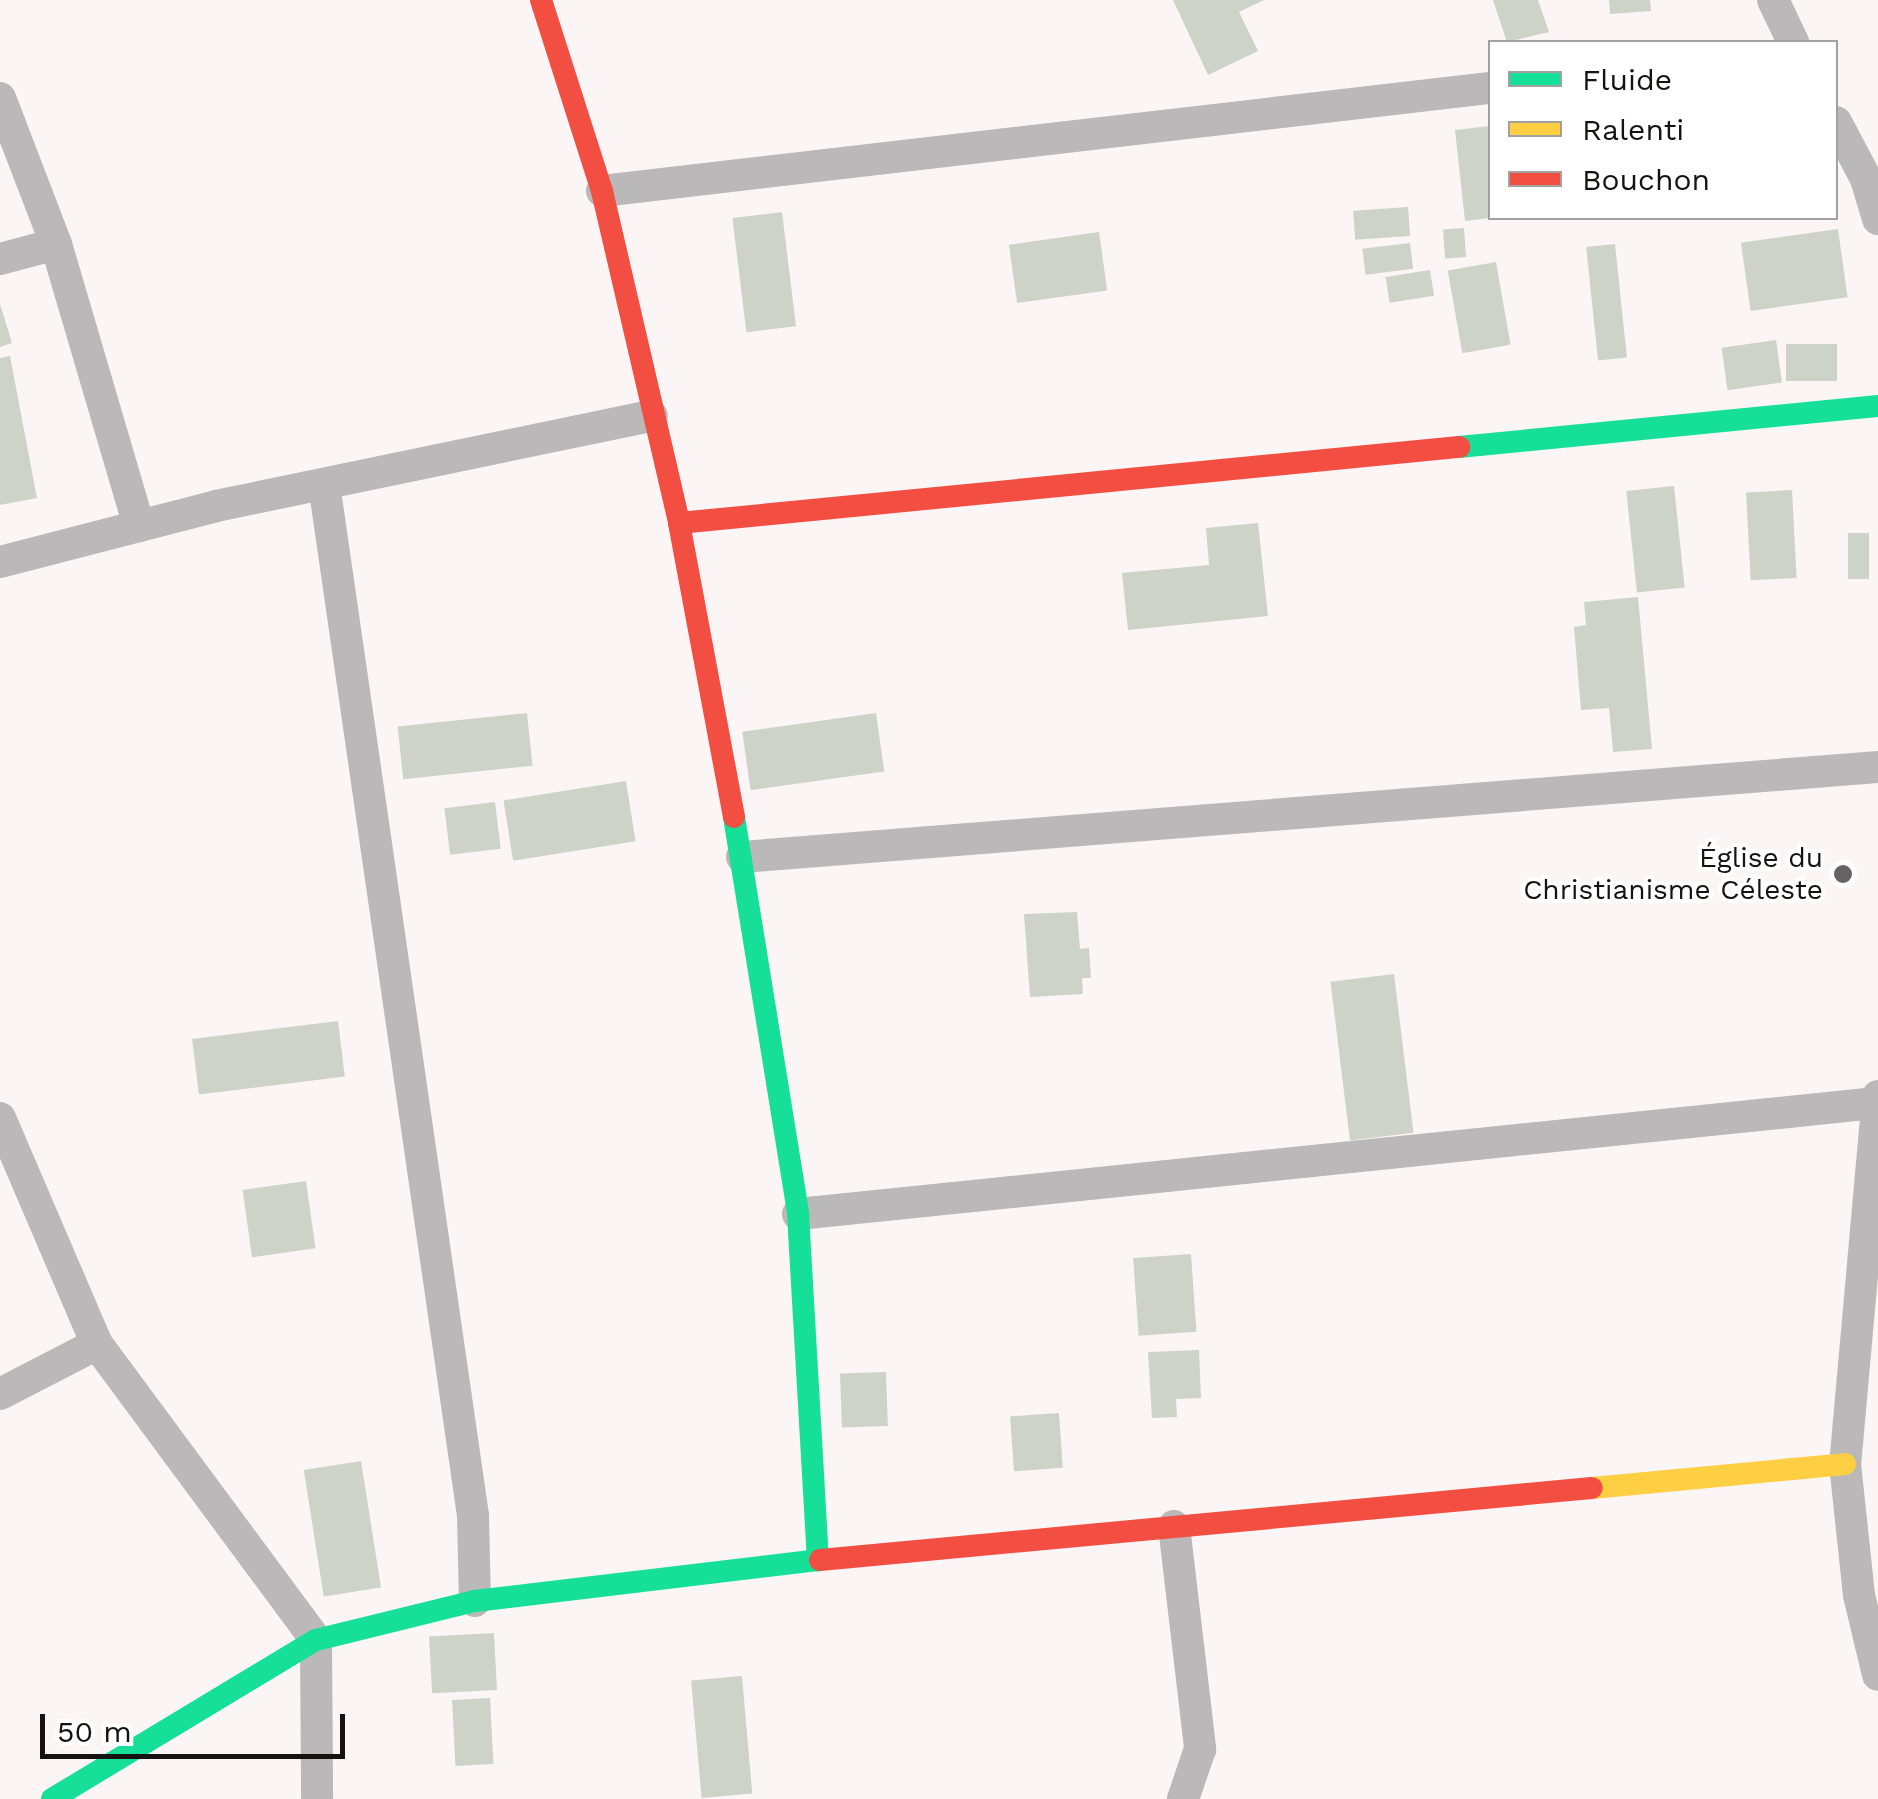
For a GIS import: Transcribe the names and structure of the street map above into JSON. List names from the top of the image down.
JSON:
{
  "places": ["Église du Christianisme Céleste"],
  "legend": ["Fluide", "Ralenti", "Bouchon"],
  "scale_bar": "50 m"
}
